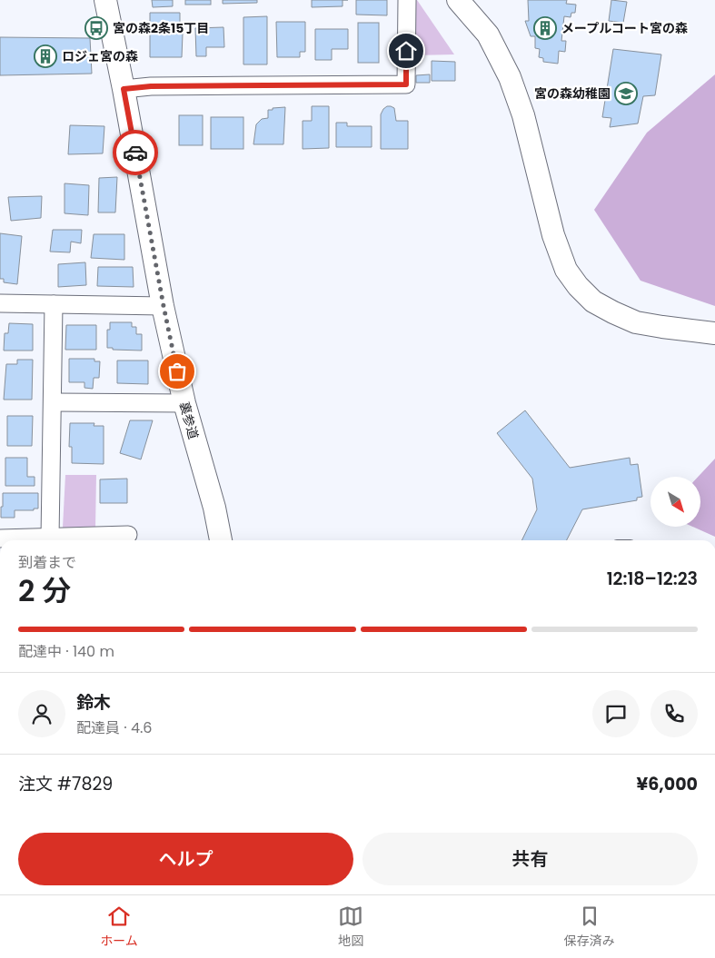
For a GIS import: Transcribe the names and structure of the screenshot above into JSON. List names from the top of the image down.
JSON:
{
  "streets": {
    "street": ["裏参道"]
  },
  "places": {
    "bus stop": ["宮の森2条15丁目"],
    "building": ["メープルコート宮の森", "ロジェ宮の森"],
    "school or university": ["宮の森幼稚園"]
  },
  "north": "bottom right",
  "page": {
    "heading": ["2 分", "到着まで", "12:18–12:23"],
    "panel": [
      "鈴木",
      "配達員 · 4.6",
      "注文 #7829",
      "¥6,000"
    ],
    "bar": "配達中 · 140 m",
    "buttons": ["ヘルプ", "共有"],
    "tabs": ["ホーム", "地図", "保存済み"]
  }
}
